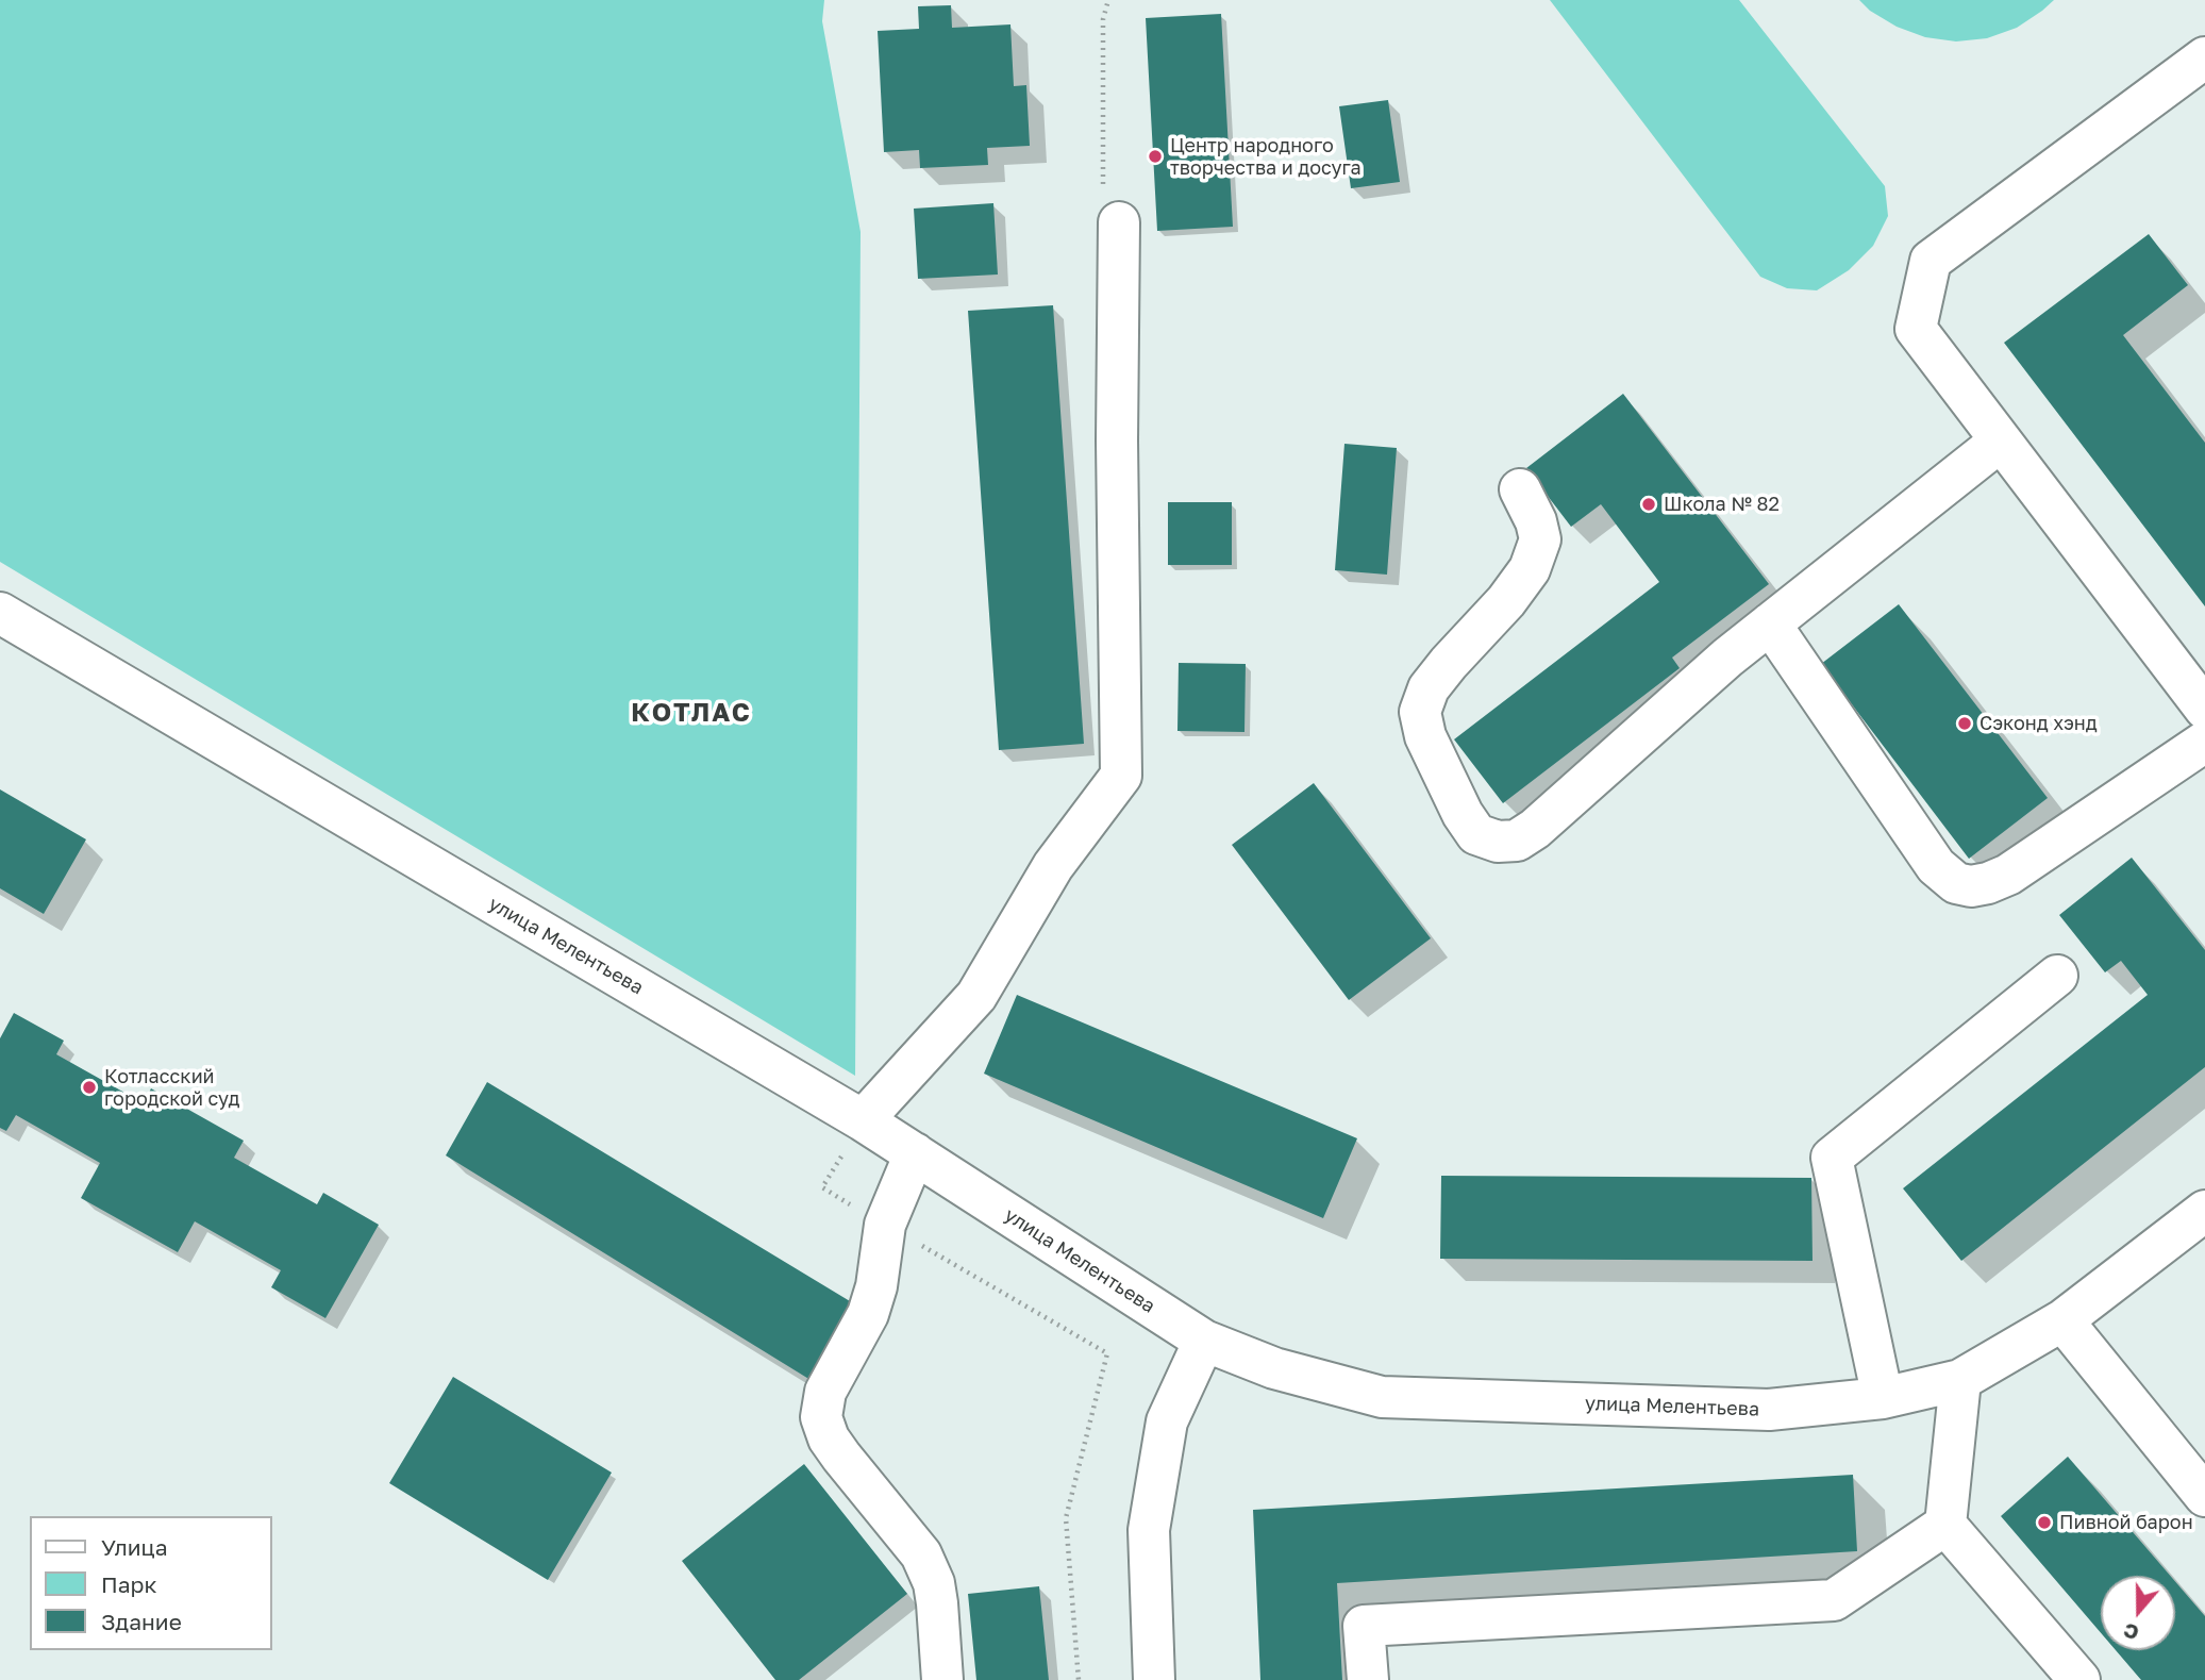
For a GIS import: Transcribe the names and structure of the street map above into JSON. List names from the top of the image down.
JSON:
{
  "streets": {
    "street": ["улица Мелентьева"]
  },
  "districts": ["КОТЛАС"],
  "places": [
    "Центр народного творчества и досуга",
    "Школа № 82",
    "Сэконд хэнд",
    "Котласский городской суд",
    "Пивной барон"
  ],
  "legend": ["Улица", "Парк", "Здание"],
  "north": "bottom"
}
